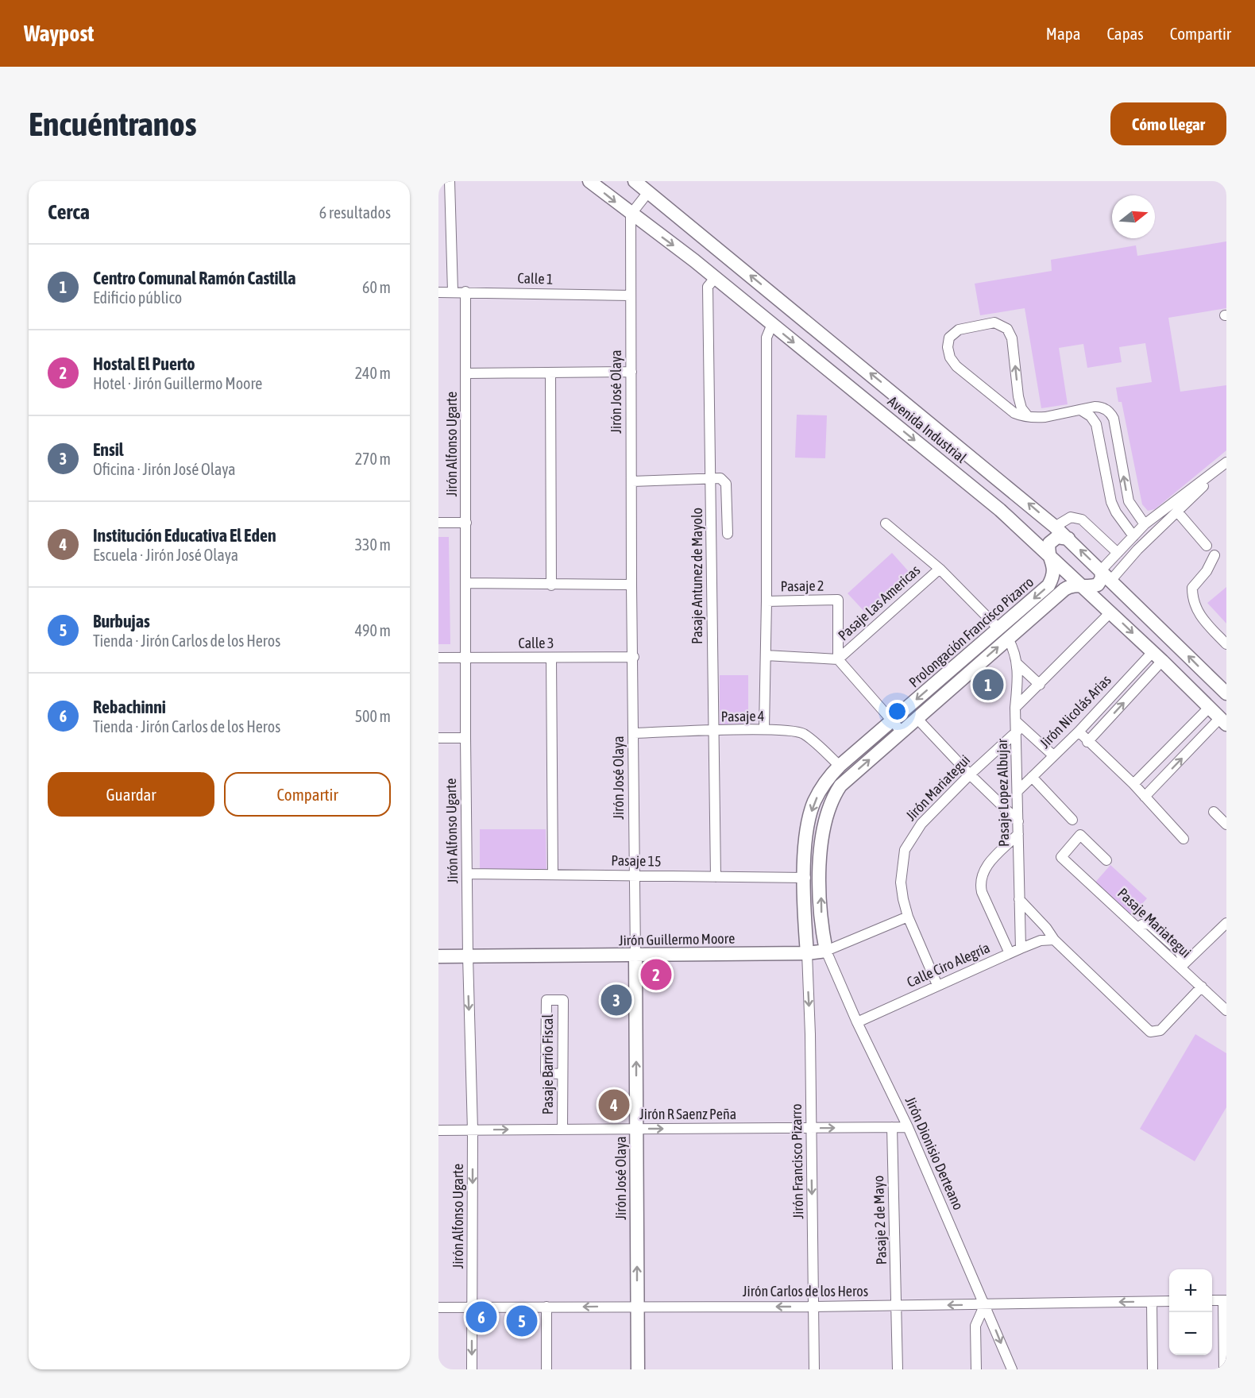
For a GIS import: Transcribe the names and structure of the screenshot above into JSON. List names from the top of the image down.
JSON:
{
  "streets": {
    "main road": [
      "Jirón José Olaya",
      "Avenida Industrial",
      "Prolongación Francisco Pizarro",
      "Jirón Guillermo Moore"
    ],
    "street": [
      "Calle 1",
      "Jirón Alfonso Ugarte",
      "Pasaje Antunez de Mayolo",
      "Pasaje 2",
      "Pasaje Las Americas",
      "Calle 3",
      "Jirón Nicolás Arias",
      "Pasaje 4",
      "Jirón Mariategui",
      "Pasaje Lopez Albujar",
      "Pasaje 15",
      "Pasaje Mariategui",
      "Calle Ciro Alegría",
      "Pasaje Barrio Fiscal",
      "Jirón R Saenz Peña",
      "Jirón Dionisio Derteano",
      "Jirón Francisco Pizarro",
      "Pasaje 2 de Mayo",
      "Jirón Carlos de los Heros"
    ]
  },
  "crossings": [
    ["Calle 1", "Jirón José Olaya"],
    ["Calle 1", "Jirón Alfonso Ugarte"],
    ["Jirón José Olaya", "Avenida Industrial"],
    ["Jirón José Olaya", "Calle 3"],
    ["Jirón José Olaya", "Pasaje 4"],
    ["Jirón José Olaya", "Pasaje 15"],
    ["Jirón José Olaya", "Jirón Guillermo Moore"],
    ["Jirón José Olaya", "Jirón R Saenz Peña"],
    ["Jirón José Olaya", "Jirón Carlos de los Heros"],
    ["Avenida Industrial", "Pasaje Antunez de Mayolo"],
    ["Avenida Industrial", "Prolongación Francisco Pizarro"],
    ["Avenida Industrial", "Jirón Nicolás Arias"],
    ["Jirón Alfonso Ugarte", "Calle 3"],
    ["Jirón Alfonso Ugarte", "Pasaje 15"],
    ["Jirón Alfonso Ugarte", "Jirón Guillermo Moore"],
    ["Jirón Alfonso Ugarte", "Jirón R Saenz Peña"],
    ["Jirón Alfonso Ugarte", "Jirón Carlos de los Heros"],
    ["Pasaje Antunez de Mayolo", "Pasaje 4"],
    ["Pasaje Antunez de Mayolo", "Pasaje 15"],
    ["Pasaje 2", "Pasaje Las Americas"],
    ["Pasaje Las Americas", "Pasaje Lopez Albujar"],
    ["Prolongación Francisco Pizarro", "Pasaje 4"],
    ["Prolongación Francisco Pizarro", "Pasaje Lopez Albujar"],
    ["Prolongación Francisco Pizarro", "Pasaje 15"],
    ["Prolongación Francisco Pizarro", "Jirón Guillermo Moore"],
    ["Prolongación Francisco Pizarro", "Jirón Dionisio Derteano"],
    ["Prolongación Francisco Pizarro", "Jirón Francisco Pizarro"],
    ["Jirón Nicolás Arias", "Pasaje Lopez Albujar"],
    ["Jirón Mariategui", "Pasaje Lopez Albujar"],
    ["Jirón Mariategui", "Jirón Guillermo Moore"],
    ["Jirón Mariategui", "Calle Ciro Alegría"],
    ["Pasaje Lopez Albujar", "Calle Ciro Alegría"],
    ["Jirón Guillermo Moore", "Jirón Dionisio Derteano"],
    ["Jirón Guillermo Moore", "Jirón Francisco Pizarro"],
    ["Calle Ciro Alegría", "Jirón Dionisio Derteano"],
    ["Pasaje Barrio Fiscal", "Jirón R Saenz Peña"],
    ["Jirón R Saenz Peña", "Jirón Dionisio Derteano"],
    ["Jirón R Saenz Peña", "Jirón Francisco Pizarro"],
    ["Jirón R Saenz Peña", "Pasaje 2 de Mayo"],
    ["Jirón Dionisio Derteano", "Jirón Carlos de los Heros"],
    ["Jirón Francisco Pizarro", "Jirón Carlos de los Heros"],
    ["Pasaje 2 de Mayo", "Jirón Carlos de los Heros"]
  ],
  "one_way": [
    "Jirón Alfonso Ugarte",
    "Jirón R Saenz Peña",
    "Jirón Francisco Pizarro",
    "Jirón Carlos de los Heros"
  ],
  "north": "right",
  "page": {
    "header": "Waypost",
    "nav": ["Mapa", "Capas", "Compartir"],
    "buttons": [
      "Cómo llegar",
      ["Guardar", "Compartir"]
    ],
    "title": "Encuéntranos",
    "heading": ["Cerca", "6 resultados"],
    "list": [
      {
        "mark": "1",
        "name": "Centro Comunal Ramón Castilla",
        "note": "Edificio público",
        "value": "60 m"
      },
      {
        "mark": "2",
        "name": "Hostal El Puerto",
        "note": "Hotel · Jirón Guillermo Moore",
        "value": "240 m"
      },
      {
        "mark": "3",
        "name": "Ensil",
        "note": "Oficina · Jirón José Olaya",
        "value": "270 m"
      },
      {
        "mark": "4",
        "name": "Institución Educativa El Eden",
        "note": "Escuela · Jirón José Olaya",
        "value": "330 m"
      },
      {
        "mark": "5",
        "name": "Burbujas",
        "note": "Tienda · Jirón Carlos de los Heros",
        "value": "490 m"
      },
      {
        "mark": "6",
        "name": "Rebachinni",
        "note": "Tienda · Jirón Carlos de los Heros",
        "value": "500 m"
      }
    ],
    "pins": [
      "1",
      "2",
      "3",
      "4",
      "6",
      "5"
    ],
    "map_buttons": ["+", "−"]
  }
}
